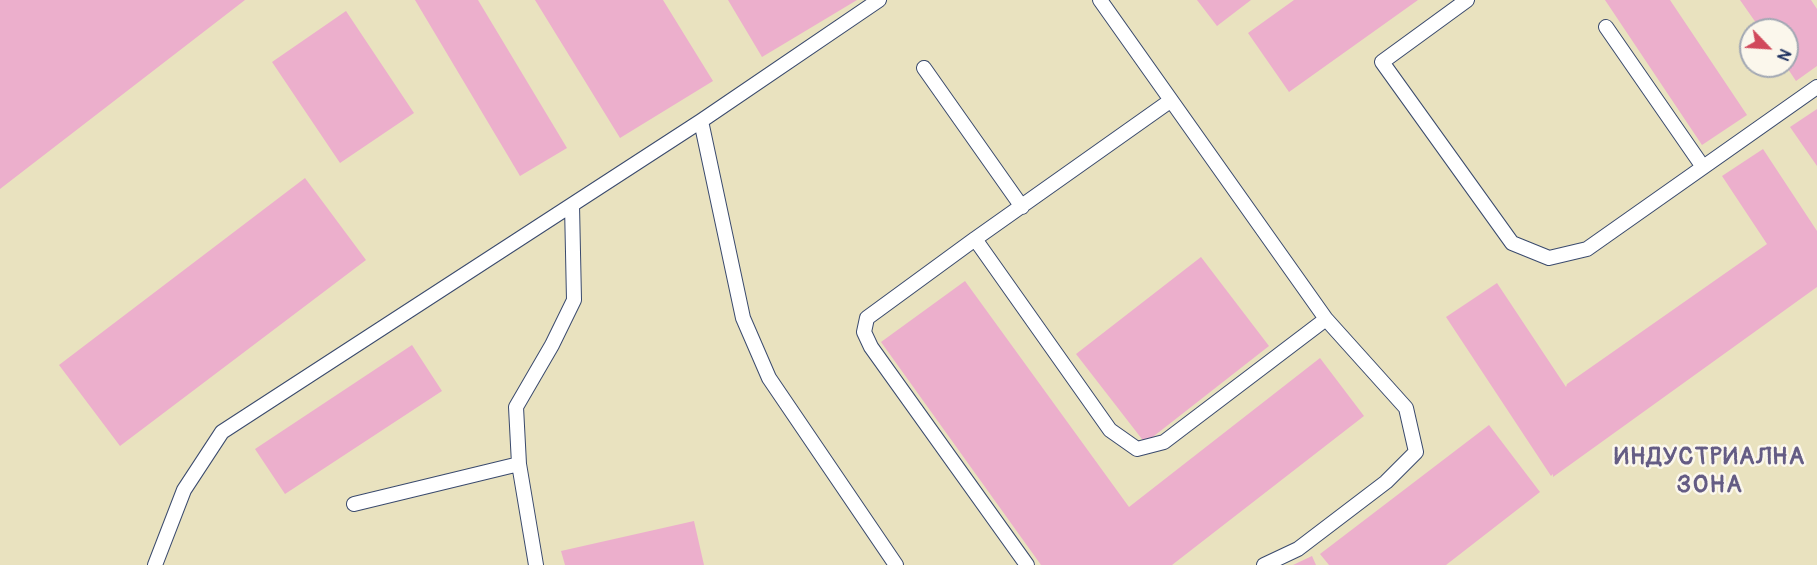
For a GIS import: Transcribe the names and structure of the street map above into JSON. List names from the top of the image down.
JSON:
{
  "districts": ["ИНДУСТРИАЛНА ЗОНА"],
  "north": "bottom right"
}
